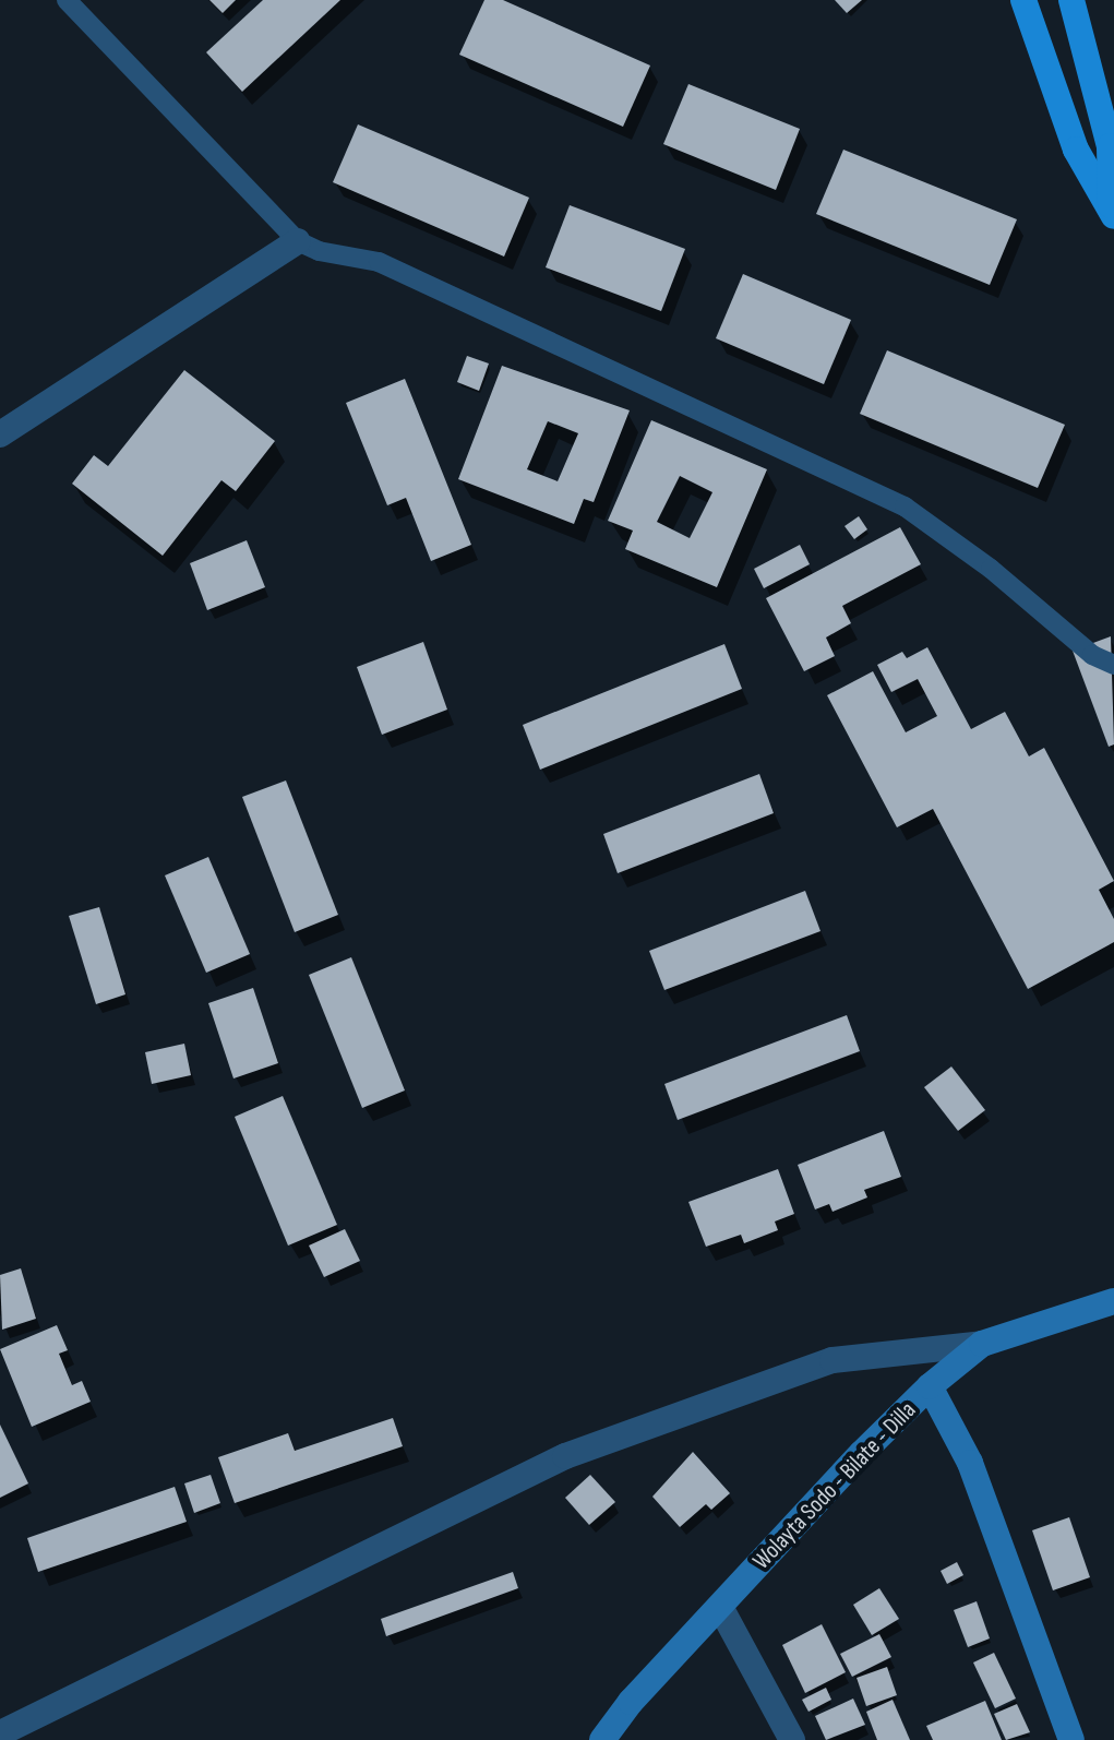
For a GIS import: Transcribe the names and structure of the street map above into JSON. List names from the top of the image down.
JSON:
{
  "streets": {
    "main road": ["Wolayta Sodo - Bilate - Dilla"]
  }
}
